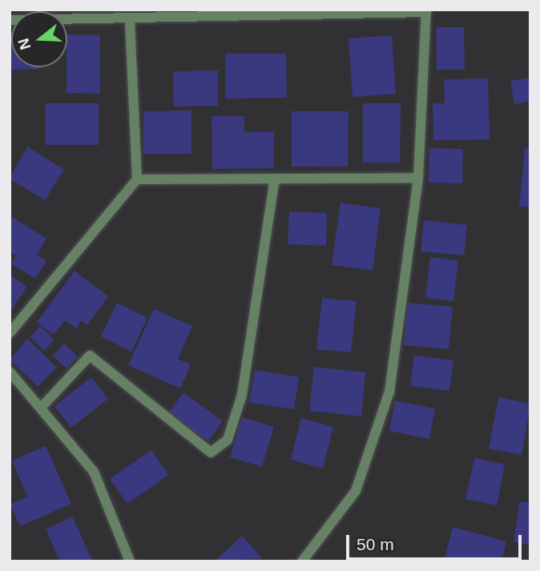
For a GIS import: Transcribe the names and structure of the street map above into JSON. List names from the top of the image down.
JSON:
{
  "scale_bar": "50 m",
  "north": "left"
}
